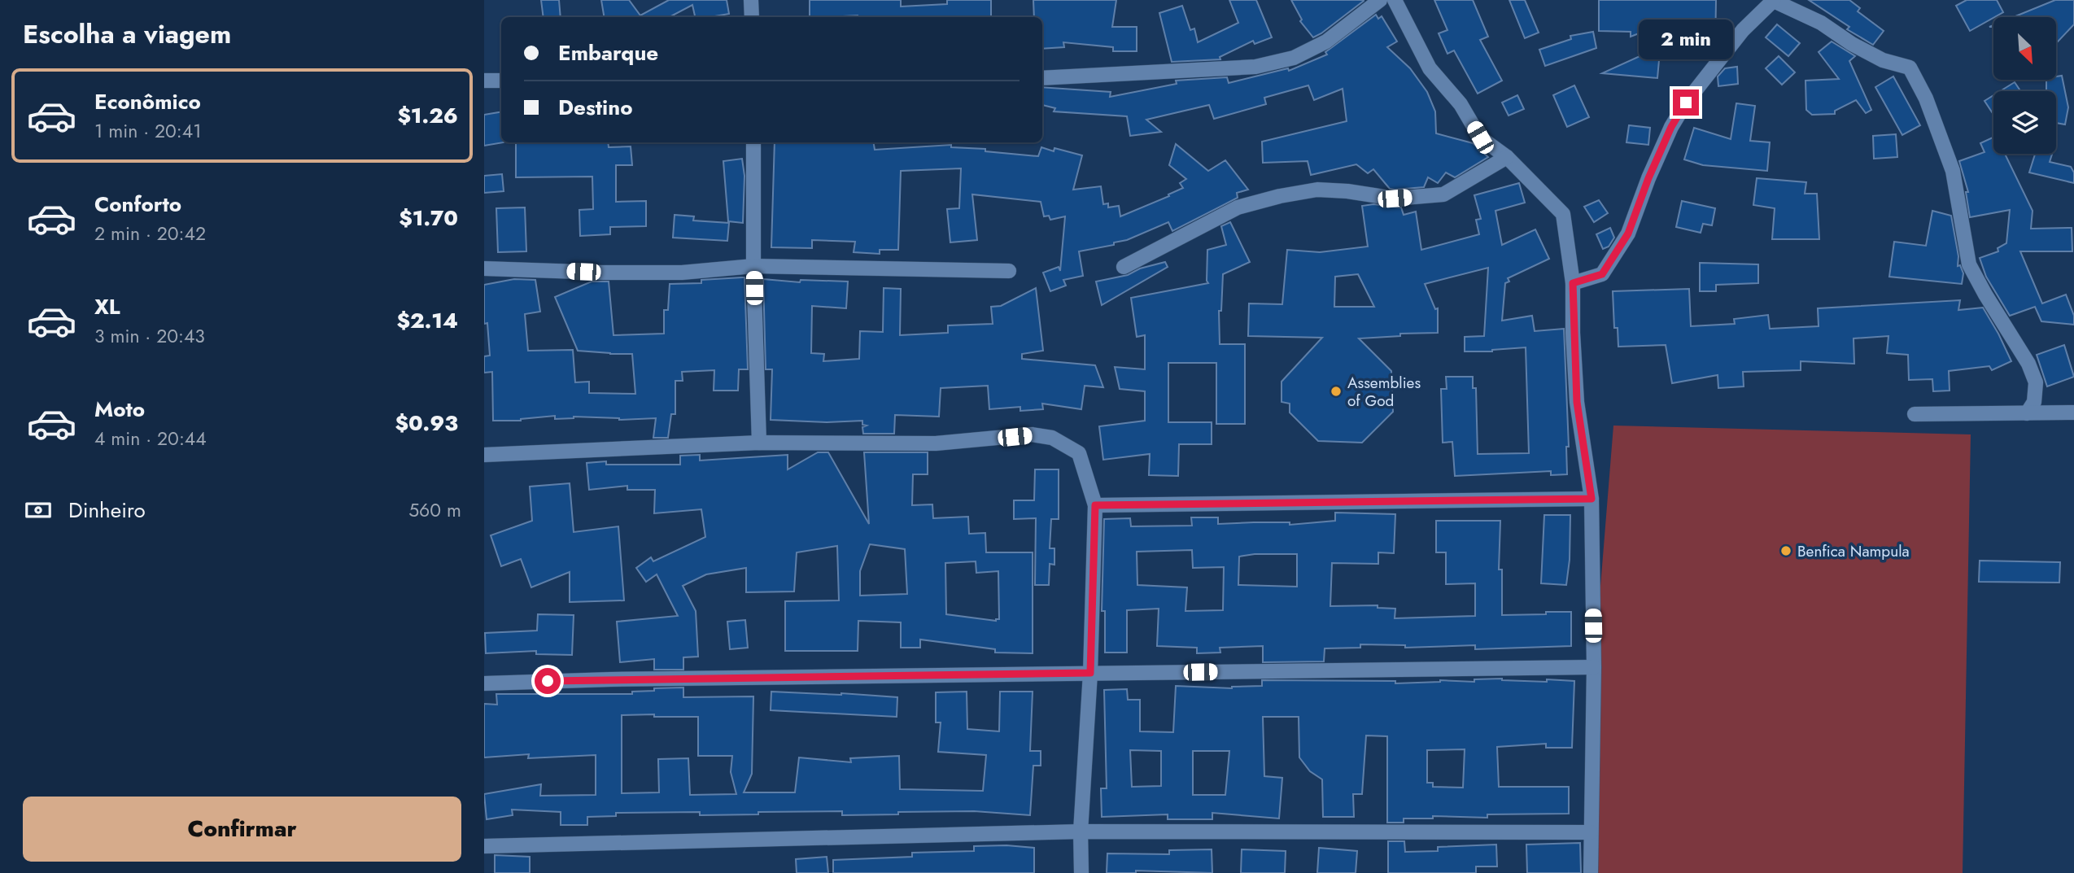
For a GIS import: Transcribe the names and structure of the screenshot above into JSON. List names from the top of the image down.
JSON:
{
  "places": ["Assemblies of God", "Benfica Nampula"],
  "north": "bottom right",
  "page": {
    "heading": "Escolha a viagem",
    "banner": ["Embarque", "Destino"],
    "bubble": "2 min",
    "list": [
      {
        "name": "Econômico",
        "note": "1 min · 20:41",
        "value": "$1.26"
      },
      {
        "name": "Conforto",
        "note": "2 min · 20:42",
        "value": "$1.70"
      },
      {
        "name": "XL",
        "note": "3 min · 20:43",
        "value": "$2.14"
      },
      {
        "name": "Moto",
        "note": "4 min · 20:44",
        "value": "$0.93"
      }
    ],
    "pay": ["Dinheiro", "560 m"],
    "buttons": "Confirmar"
  }
}
